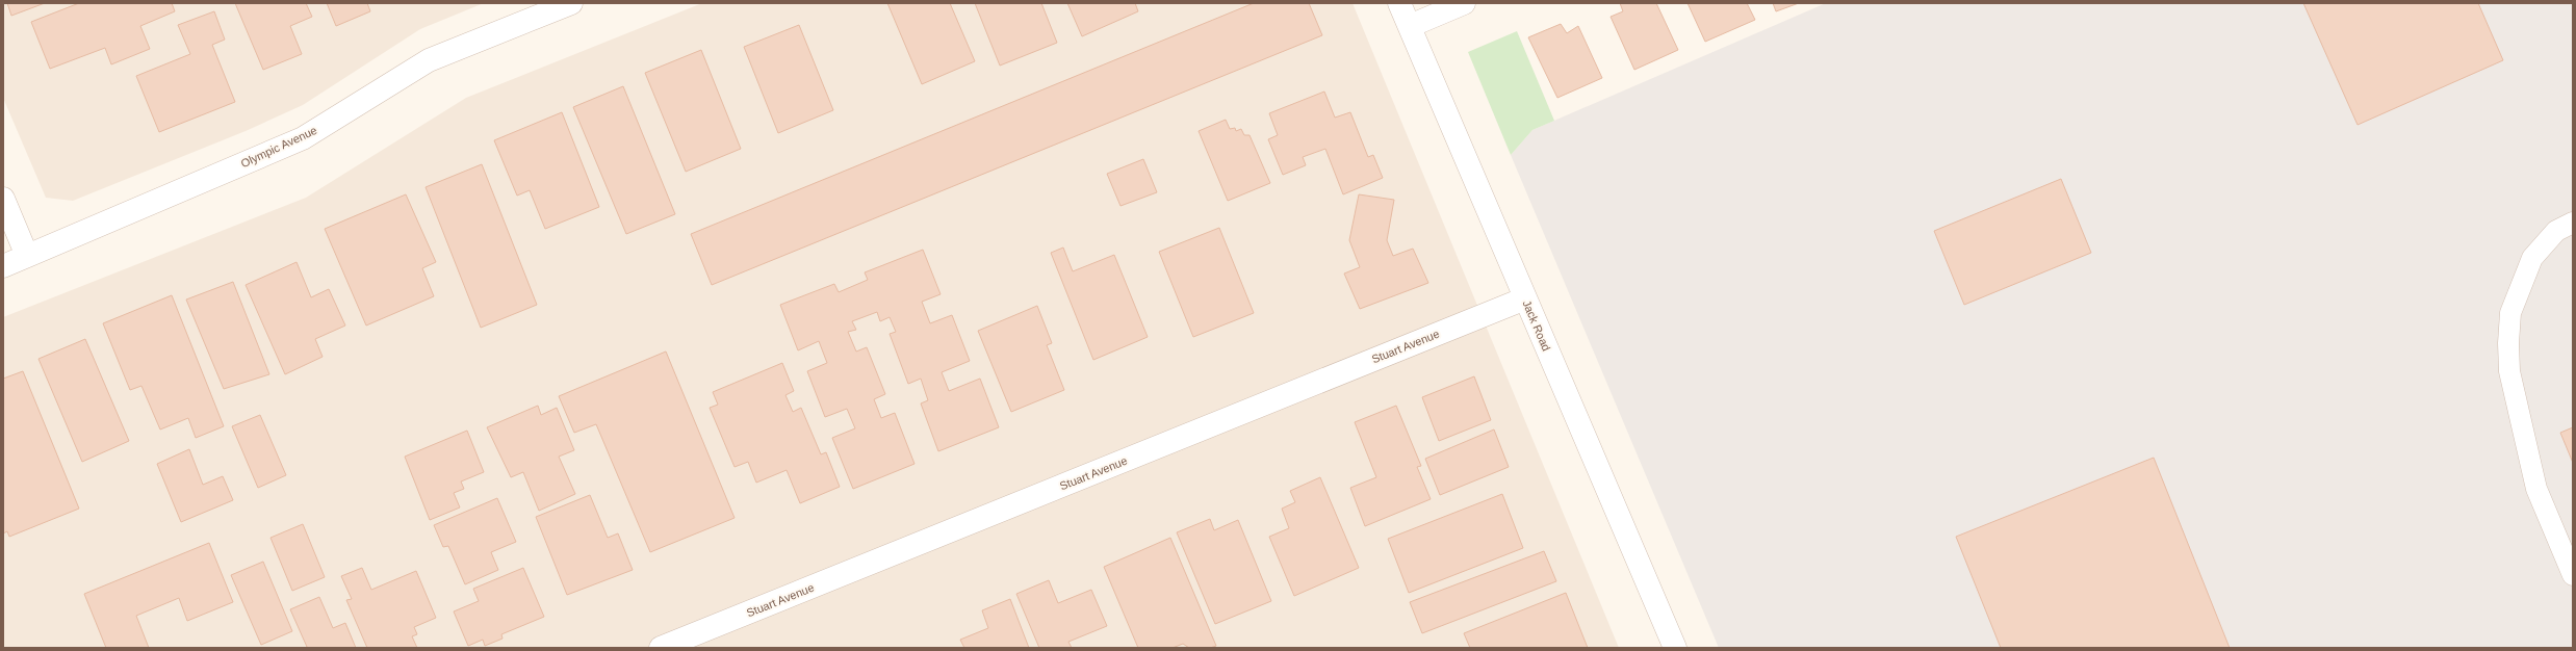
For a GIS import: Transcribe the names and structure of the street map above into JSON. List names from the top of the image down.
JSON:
{
  "streets": {
    "street": ["Olympic Avenue", "Jack Road", "Stuart Avenue"]
  },
  "crossings": [
    ["Jack Road", "Stuart Avenue"]
  ]
}
